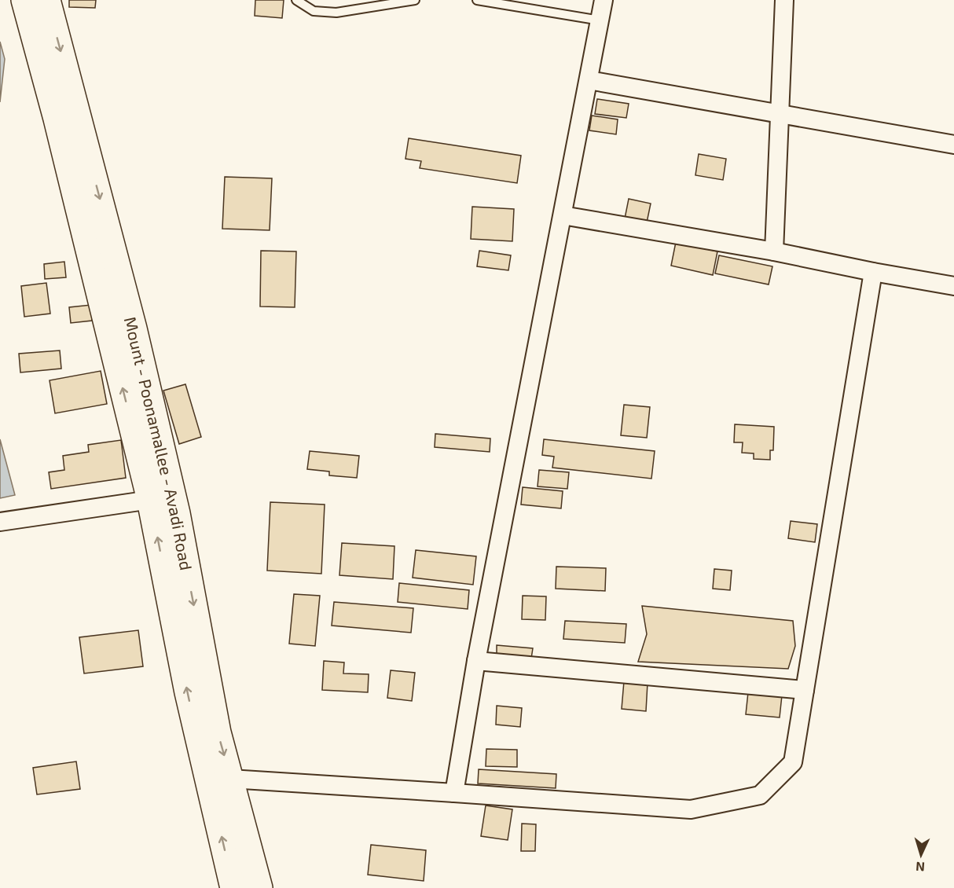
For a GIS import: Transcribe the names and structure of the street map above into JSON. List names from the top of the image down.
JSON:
{
  "streets": {
    "main road": ["Mount - Poonamallee - Avadi Road"]
  },
  "north": "bottom"
}
